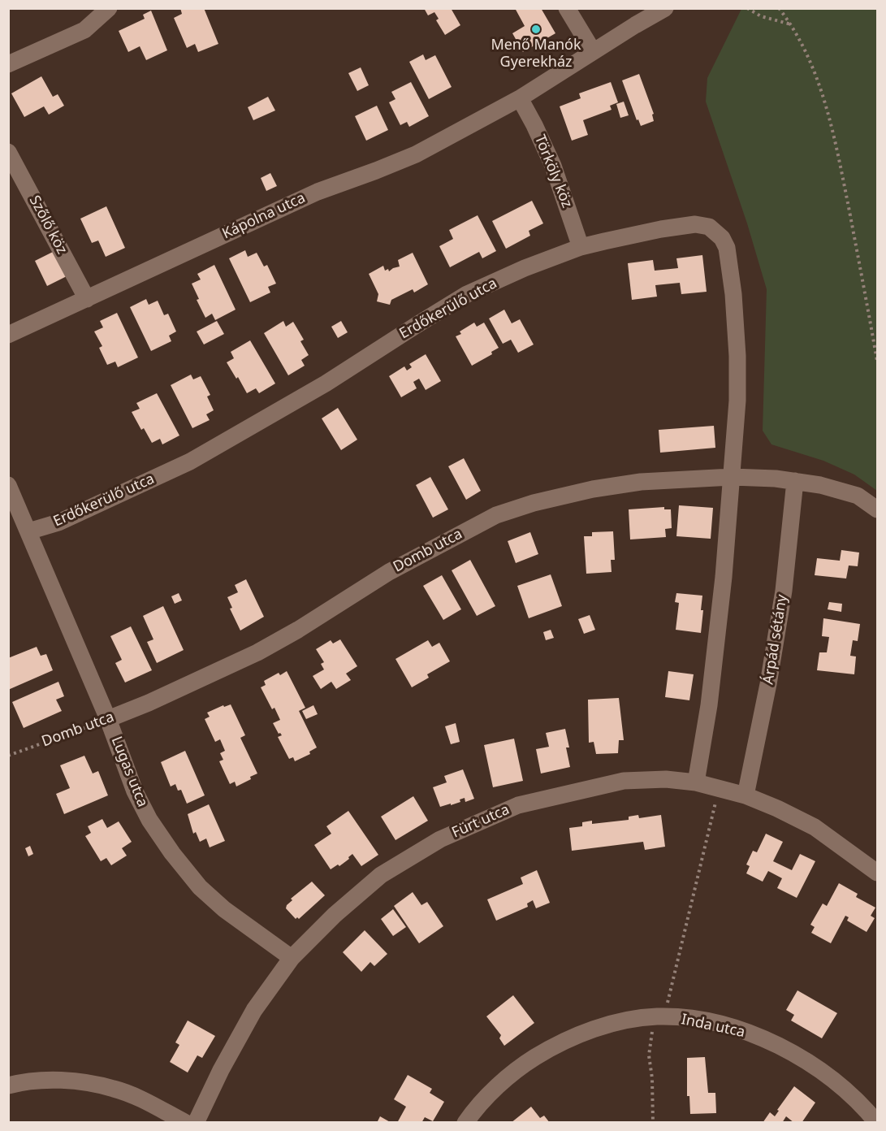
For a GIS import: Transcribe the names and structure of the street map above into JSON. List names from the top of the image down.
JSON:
{
  "streets": {
    "street": [
      "Törköly köz",
      "Kápolna utca",
      "Szőlő köz",
      "Erdőkerülő utca",
      "Domb utca",
      "Árpád sétány",
      "Lugas utca",
      "Fürt utca",
      "Inda utca"
    ]
  },
  "crossings": [
    ["Törköly köz", "Kápolna utca"],
    ["Törköly köz", "Erdőkerülő utca"],
    ["Kápolna utca", "Szőlő köz"],
    ["Erdőkerülő utca", "Domb utca"],
    ["Erdőkerülő utca", "Lugas utca"],
    ["Domb utca", "Árpád sétány"],
    ["Domb utca", "Lugas utca"],
    ["Árpád sétány", "Fürt utca"],
    ["Lugas utca", "Fürt utca"]
  ],
  "places": ["Menő Manók Gyerekház"]
}
